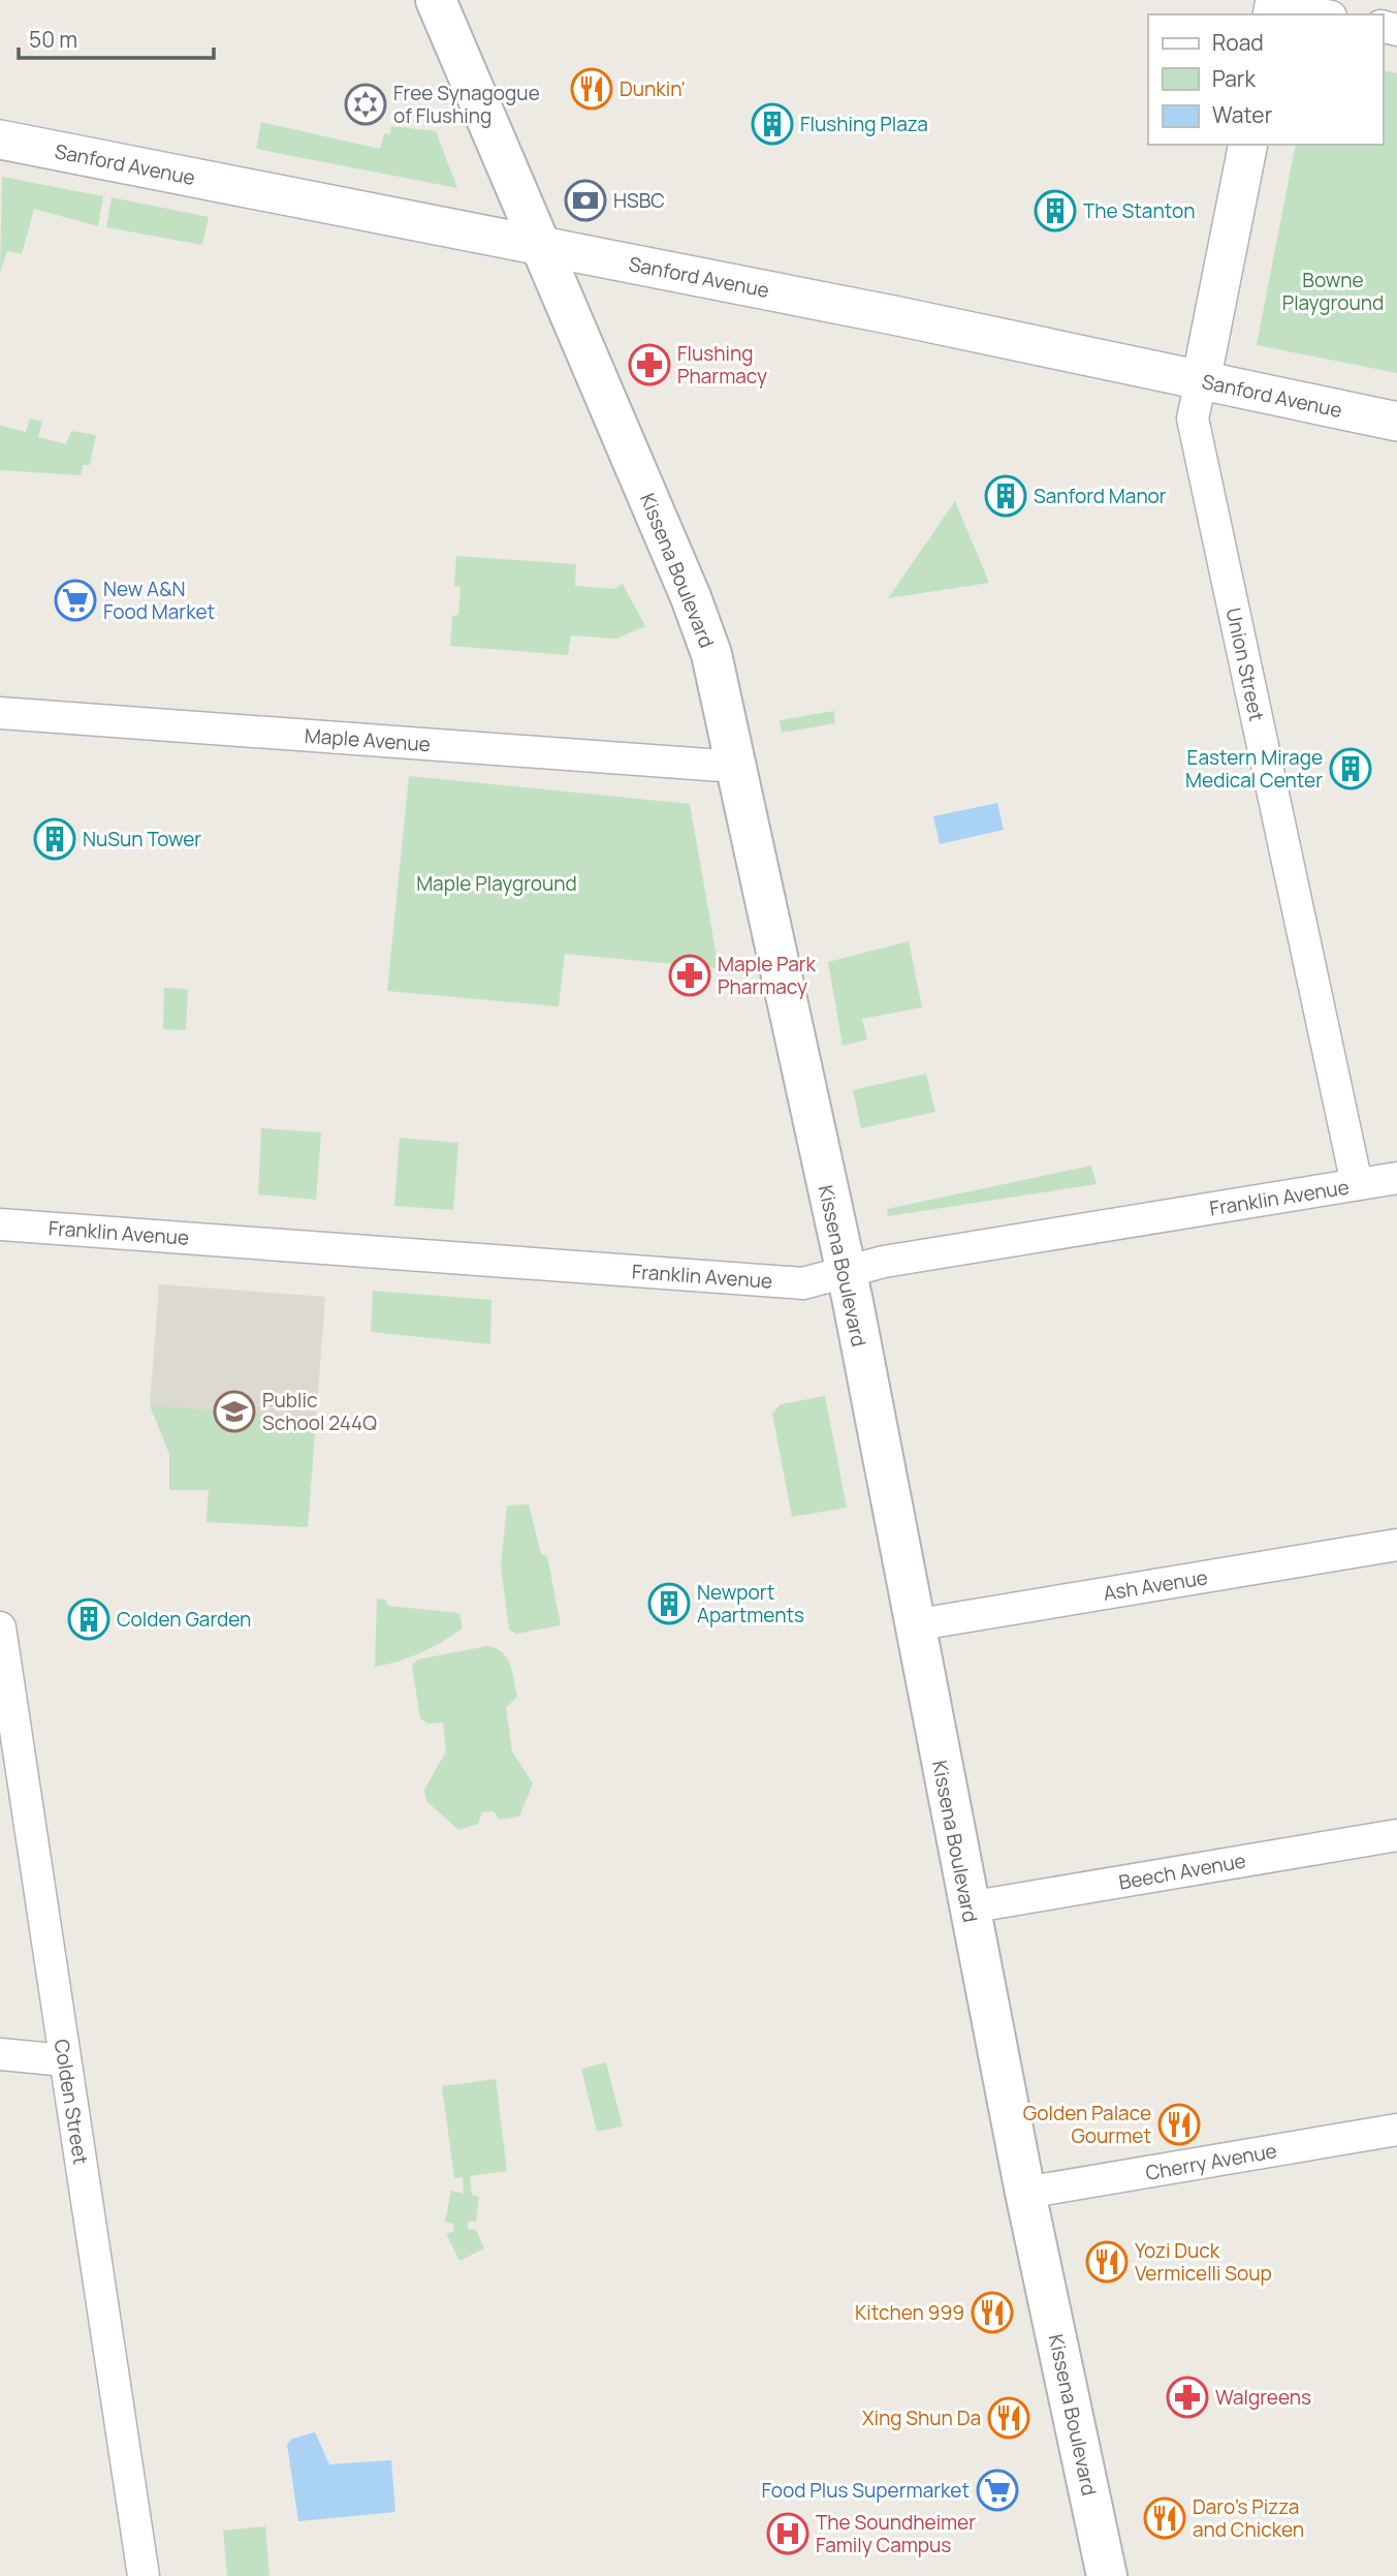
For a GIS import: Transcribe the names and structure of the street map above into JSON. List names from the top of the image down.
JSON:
{
  "streets": {
    "main road": ["Kissena Boulevard"],
    "street": [
      "Sanford Avenue",
      "Union Street",
      "Maple Avenue",
      "Franklin Avenue",
      "Ash Avenue",
      "Beech Avenue",
      "Colden Street",
      "Cherry Avenue"
    ]
  },
  "crossings": [
    ["Sanford Avenue", "Kissena Boulevard"],
    ["Sanford Avenue", "Union Street"],
    ["Kissena Boulevard", "Maple Avenue"],
    ["Kissena Boulevard", "Franklin Avenue"],
    ["Kissena Boulevard", "Ash Avenue"],
    ["Kissena Boulevard", "Beech Avenue"],
    ["Kissena Boulevard", "Cherry Avenue"],
    ["Union Street", "Franklin Avenue"]
  ],
  "parks": ["Bowne Playground", "Maple Playground"],
  "places": {
    "restaurant": [
      "Dunkin'",
      "Golden Palace Gourmet",
      "Yozi Duck Vermicelli Soup",
      "Kitchen 999",
      "Xing Shun Da",
      "Daro's Pizza and Chicken"
    ],
    "synagogue": ["Free Synagogue of Flushing"],
    "building": [
      "Flushing Plaza",
      "The Stanton",
      "Sanford Manor",
      "Eastern Mirage Medical Center",
      "NuSun Tower",
      "Newport Apartments",
      "Colden Garden"
    ],
    "bank": ["HSBC"],
    "pharmacy": ["Flushing Pharmacy", "Maple Park Pharmacy", "Walgreens"],
    "supermarket": ["New A&N Food Market", "Food Plus Supermarket"],
    "school or university": ["Public School 244Q"],
    "hospital": ["The Soundheimer Family Campus"]
  },
  "legend": ["Road", "Park", "Water"],
  "scale_bar": "50 m"
}
